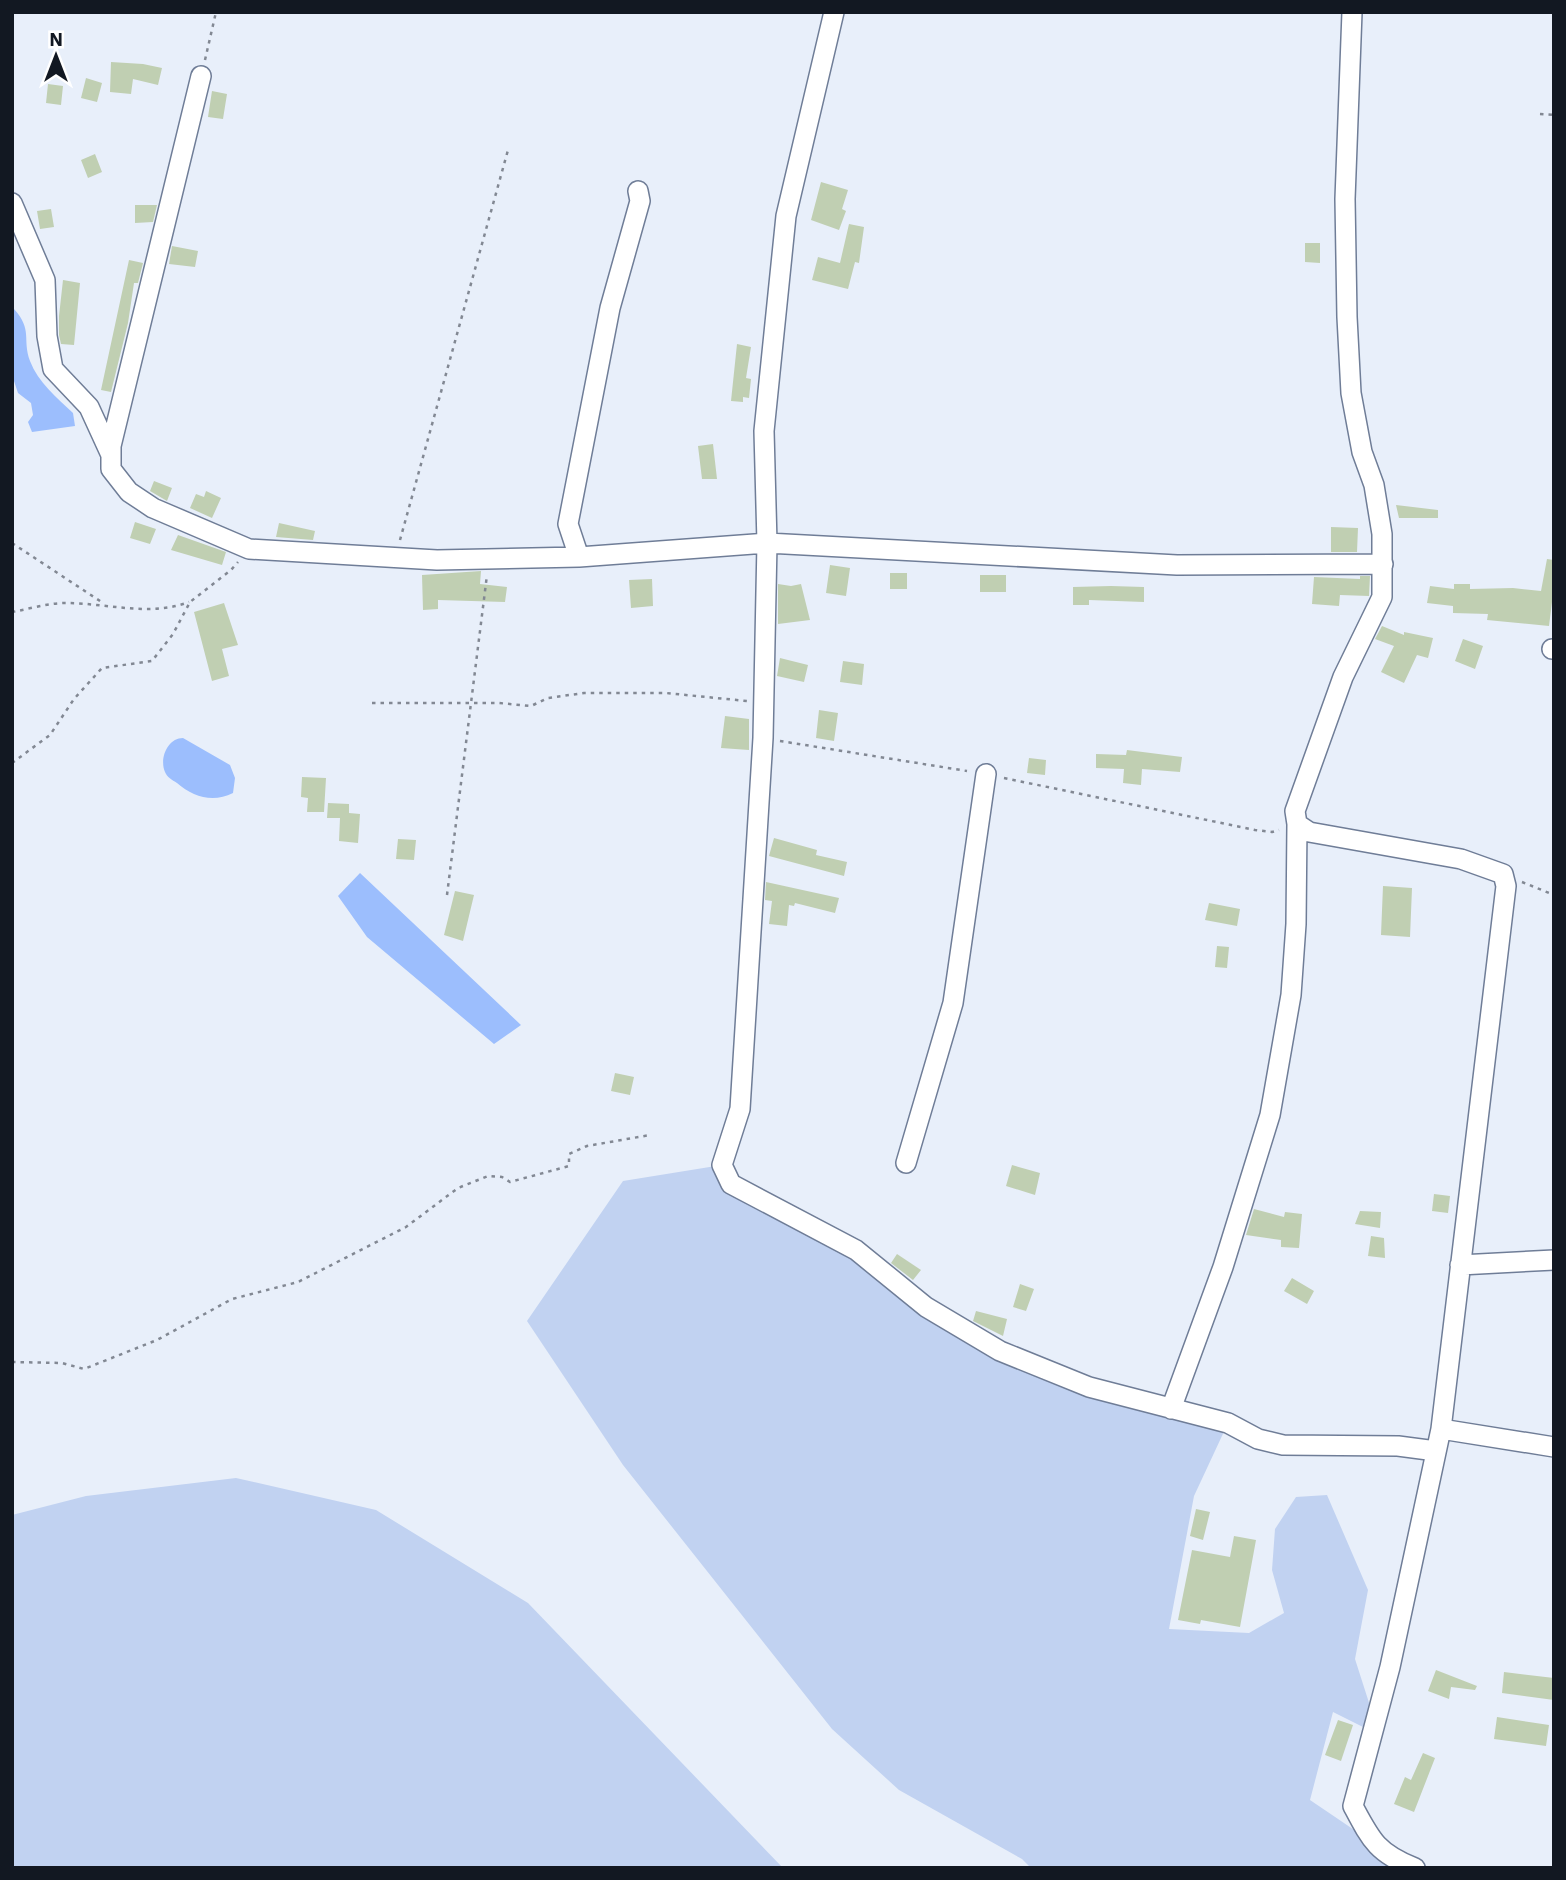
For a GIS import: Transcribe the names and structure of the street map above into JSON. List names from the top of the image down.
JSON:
{
  "north": "top"
}
